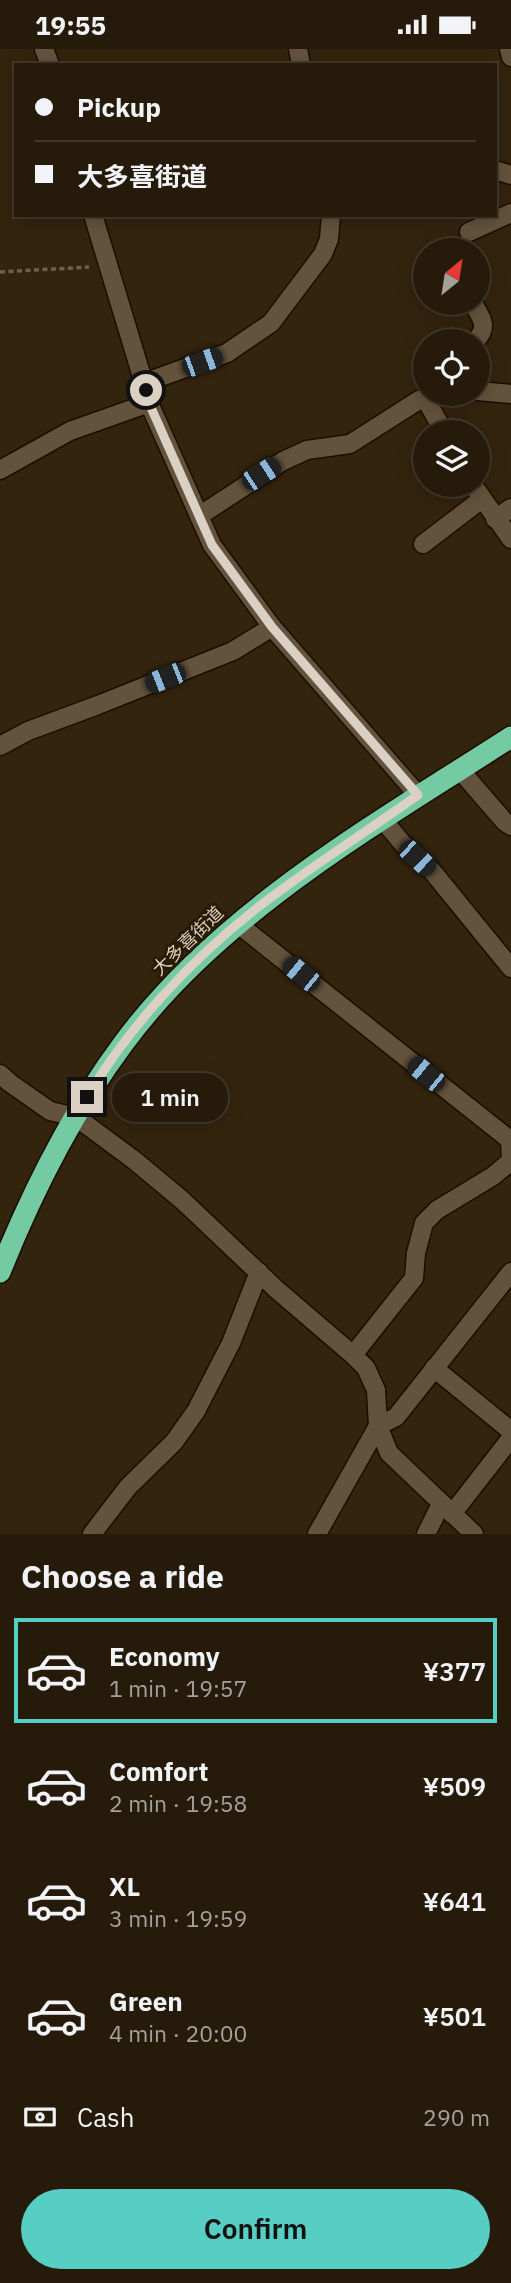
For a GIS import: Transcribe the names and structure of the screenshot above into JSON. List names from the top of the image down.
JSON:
{
  "streets": {
    "highway": ["大多喜街道"]
  },
  "north": "top right",
  "page": {
    "status": "19:55",
    "banner": ["Pickup", "大多喜街道"],
    "bubble": "1 min",
    "heading": "Choose a ride",
    "list": [
      {
        "name": "Economy",
        "note": "1 min · 19:57",
        "value": "¥377"
      },
      {
        "name": "Comfort",
        "note": "2 min · 19:58",
        "value": "¥509"
      },
      {
        "name": "XL",
        "note": "3 min · 19:59",
        "value": "¥641"
      },
      {
        "name": "Green",
        "note": "4 min · 20:00",
        "value": "¥501"
      }
    ],
    "pay": ["Cash", "290 m"],
    "buttons": "Confirm"
  }
}
